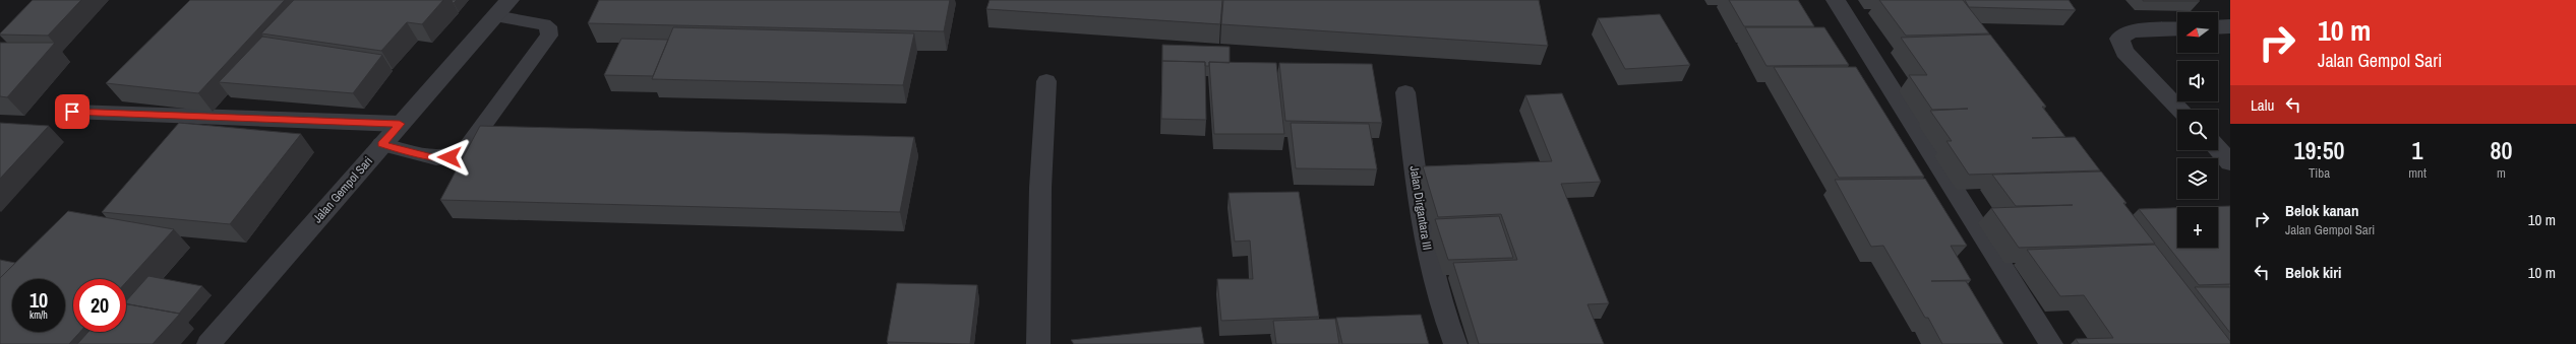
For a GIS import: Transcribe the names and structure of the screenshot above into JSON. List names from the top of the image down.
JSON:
{
  "streets": {
    "street": ["Jalan Gempol Sari", "Jalan Dirgantara III"]
  },
  "north": "left",
  "page": {
    "turn": ["10 m", "Jalan Gempol Sari"],
    "map_buttons": "+",
    "then": "Lalu",
    "eta": [
      "19:50",
      "Tiba",
      "1",
      "mnt",
      "80",
      "m"
    ],
    "list": [
      {
        "name": "Belok kanan",
        "note": "Jalan Gempol Sari",
        "value": "10 m"
      },
      {
        "name": "Belok kiri",
        "value": "10 m"
      }
    ],
    "speed": "10 km/h",
    "limit": "20"
  }
}
